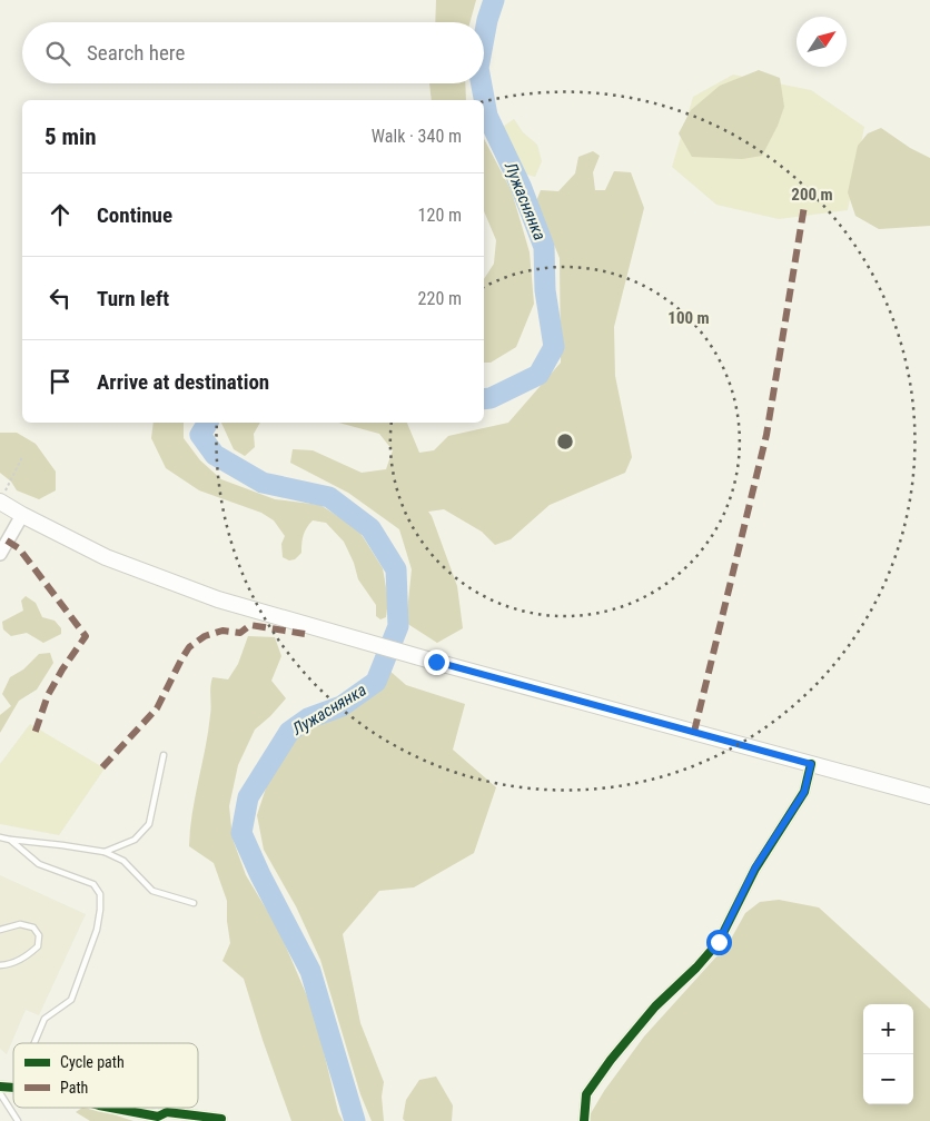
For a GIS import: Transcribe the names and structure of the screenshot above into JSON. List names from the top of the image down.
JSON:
{
  "water": ["Лужаснянка"],
  "legend": ["Cycle path", "Path"],
  "north": "top right",
  "page": {
    "search": "Search here",
    "heading": ["5 min", "Walk · 340 m"],
    "list": [
      ["Continue", "120 m"],
      ["Turn left", "220 m"],
      "Arrive at destination"
    ],
    "map_buttons": ["+", "−"]
  },
  "rings": ["200 m", "100 m"]
}
